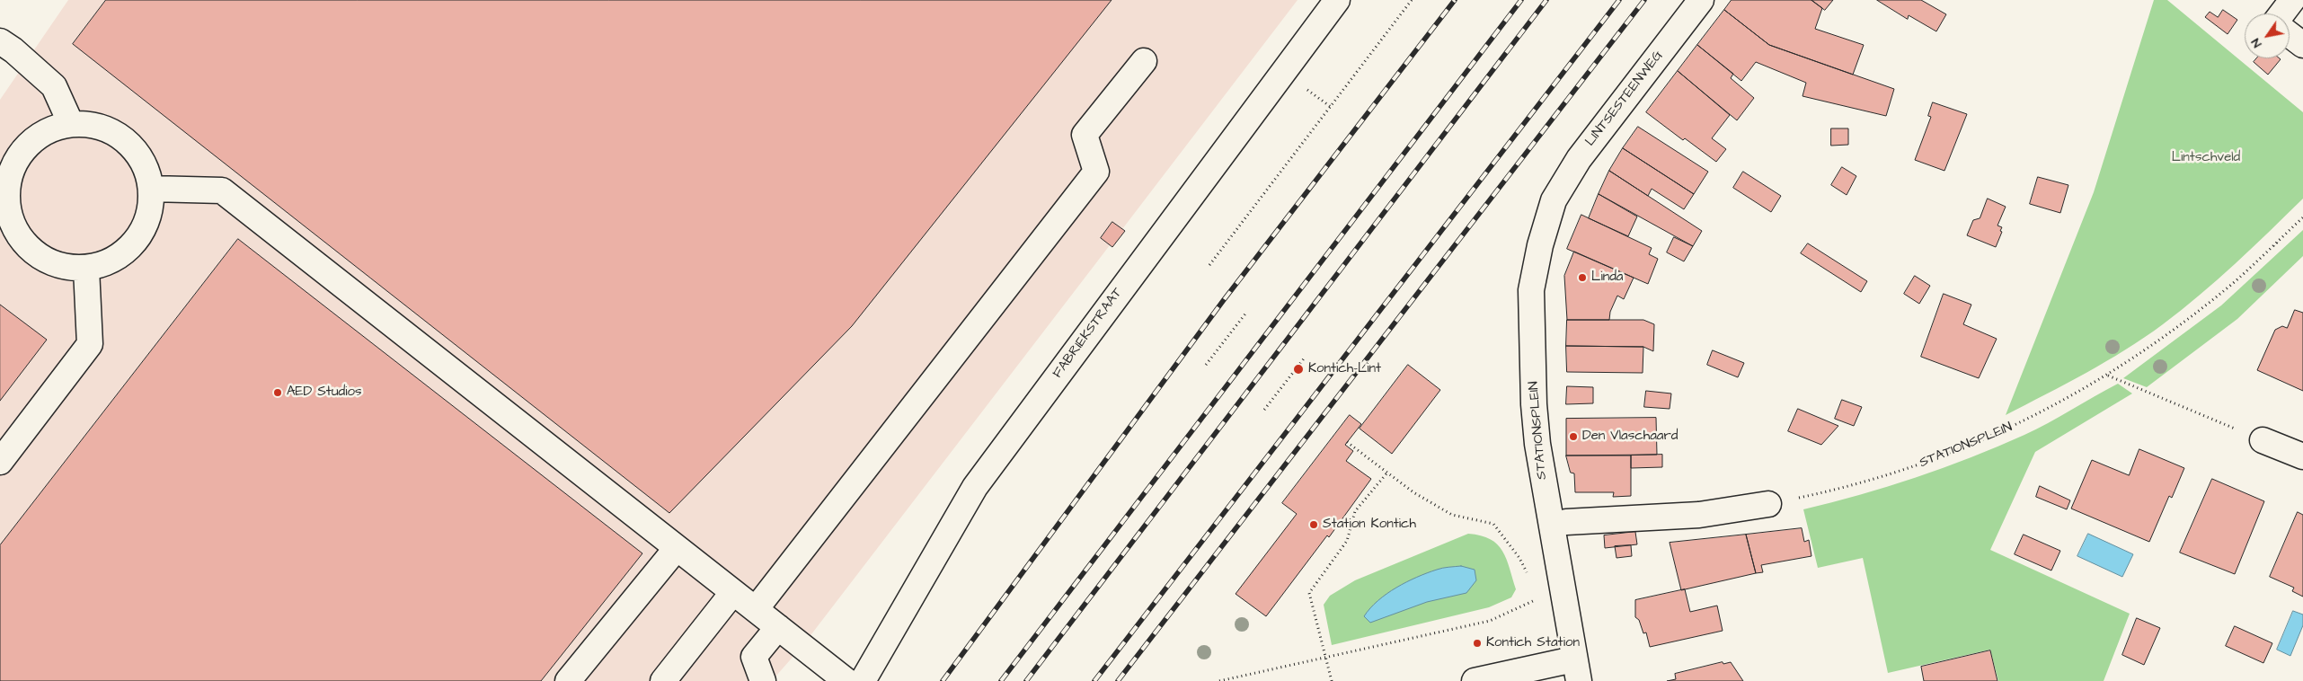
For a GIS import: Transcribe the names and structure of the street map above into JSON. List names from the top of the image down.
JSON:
{
  "streets": {
    "street": ["LINTSESTEENWEG", "FABRIEKSTRAAT", "STATIONSPLEIN"]
  },
  "crossings": [
    ["LINTSESTEENWEG", "STATIONSPLEIN"]
  ],
  "parks": ["Lintschveld"],
  "places": [
    "Linda",
    "Kontich-Lint",
    "AED Studios",
    "Den Vlaschaard",
    "Station Kontich",
    "Kontich Station"
  ],
  "north": "bottom left"
}
